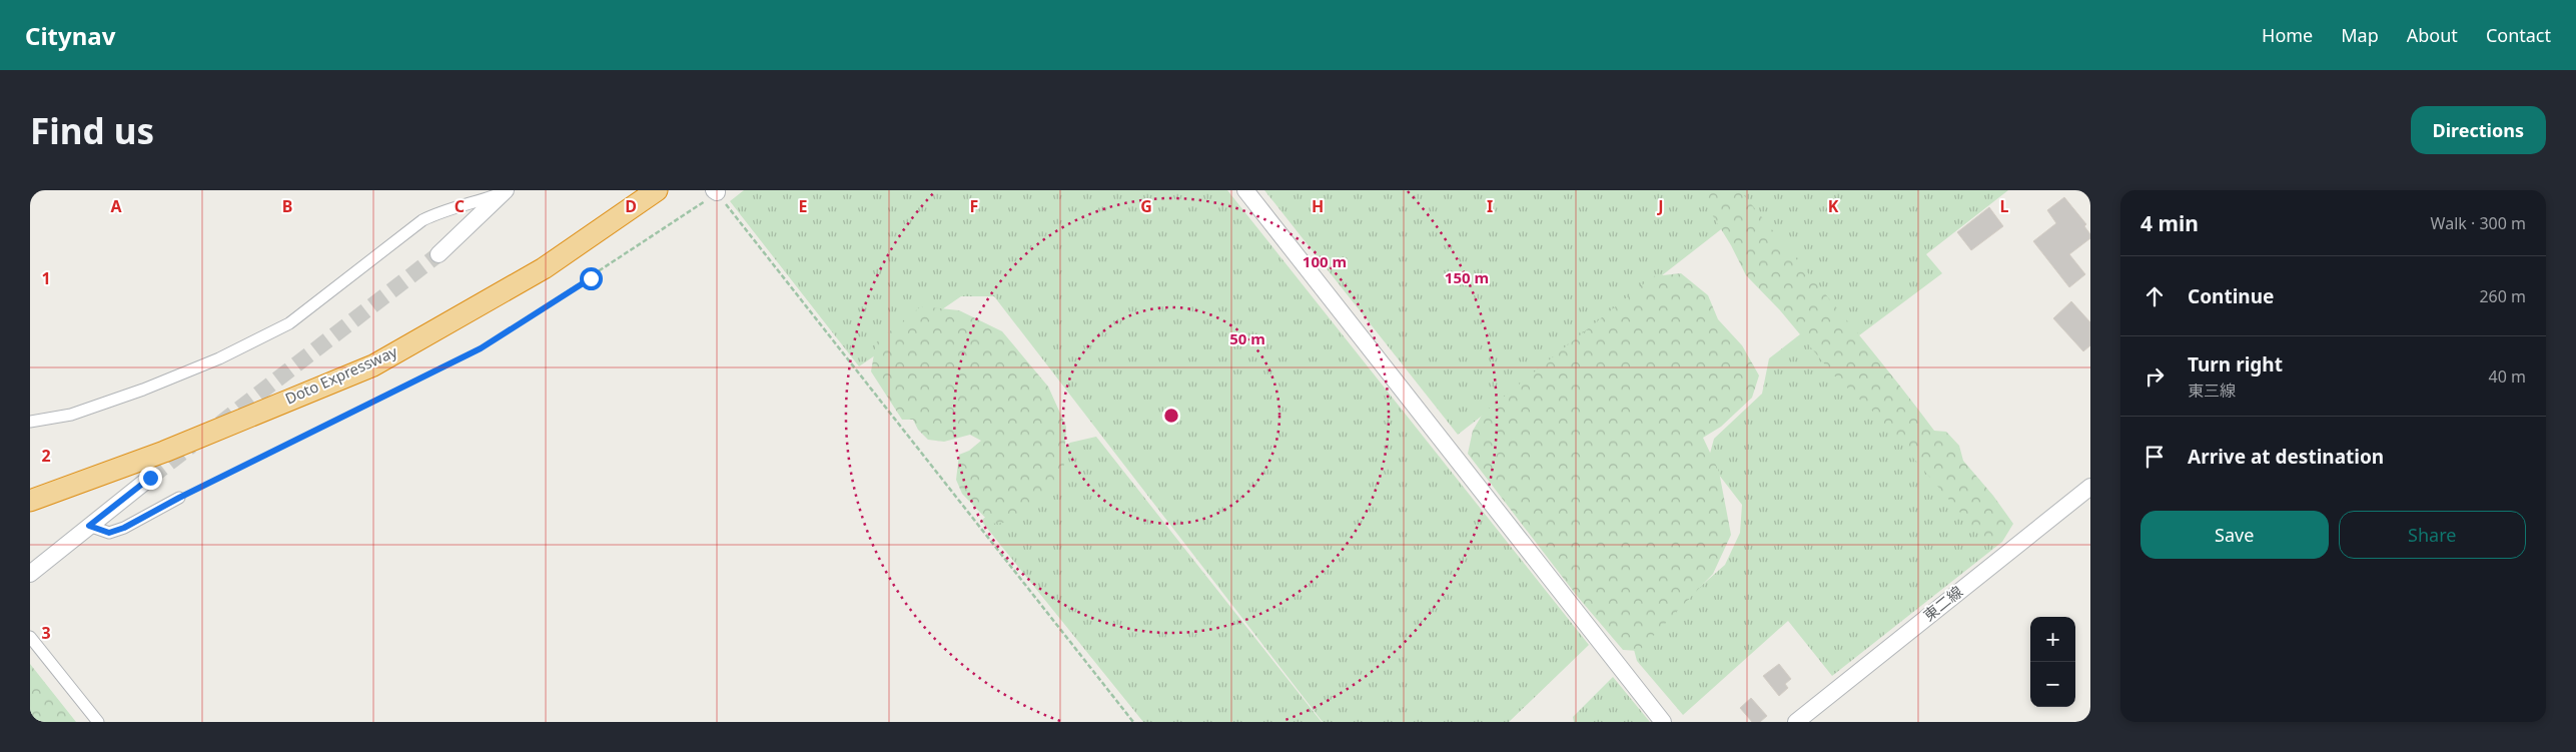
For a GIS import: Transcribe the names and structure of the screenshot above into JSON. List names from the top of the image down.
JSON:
{
  "streets": {
    "highway": ["Doto Expressway"],
    "street": ["東二線"]
  },
  "page": {
    "header": "Citynav",
    "nav": [
      "Home",
      "Map",
      "About",
      "Contact"
    ],
    "buttons": [
      "Directions",
      ["Save", "Share"]
    ],
    "title": "Find us",
    "heading": ["4 min", "Walk · 300 m"],
    "list": [
      ["Continue", "260 m"],
      ["Turn right", "東三線", "40 m"],
      "Arrive at destination"
    ],
    "map_buttons": ["+", "−"]
  },
  "grid": {
    "columns": [
      "A",
      "B",
      "C",
      "D",
      "E",
      "F",
      "G",
      "H",
      "I",
      "J",
      "K",
      "L"
    ],
    "rows": ["1", "2", "3"]
  },
  "rings": ["100 m", "150 m", "50 m"]
}
